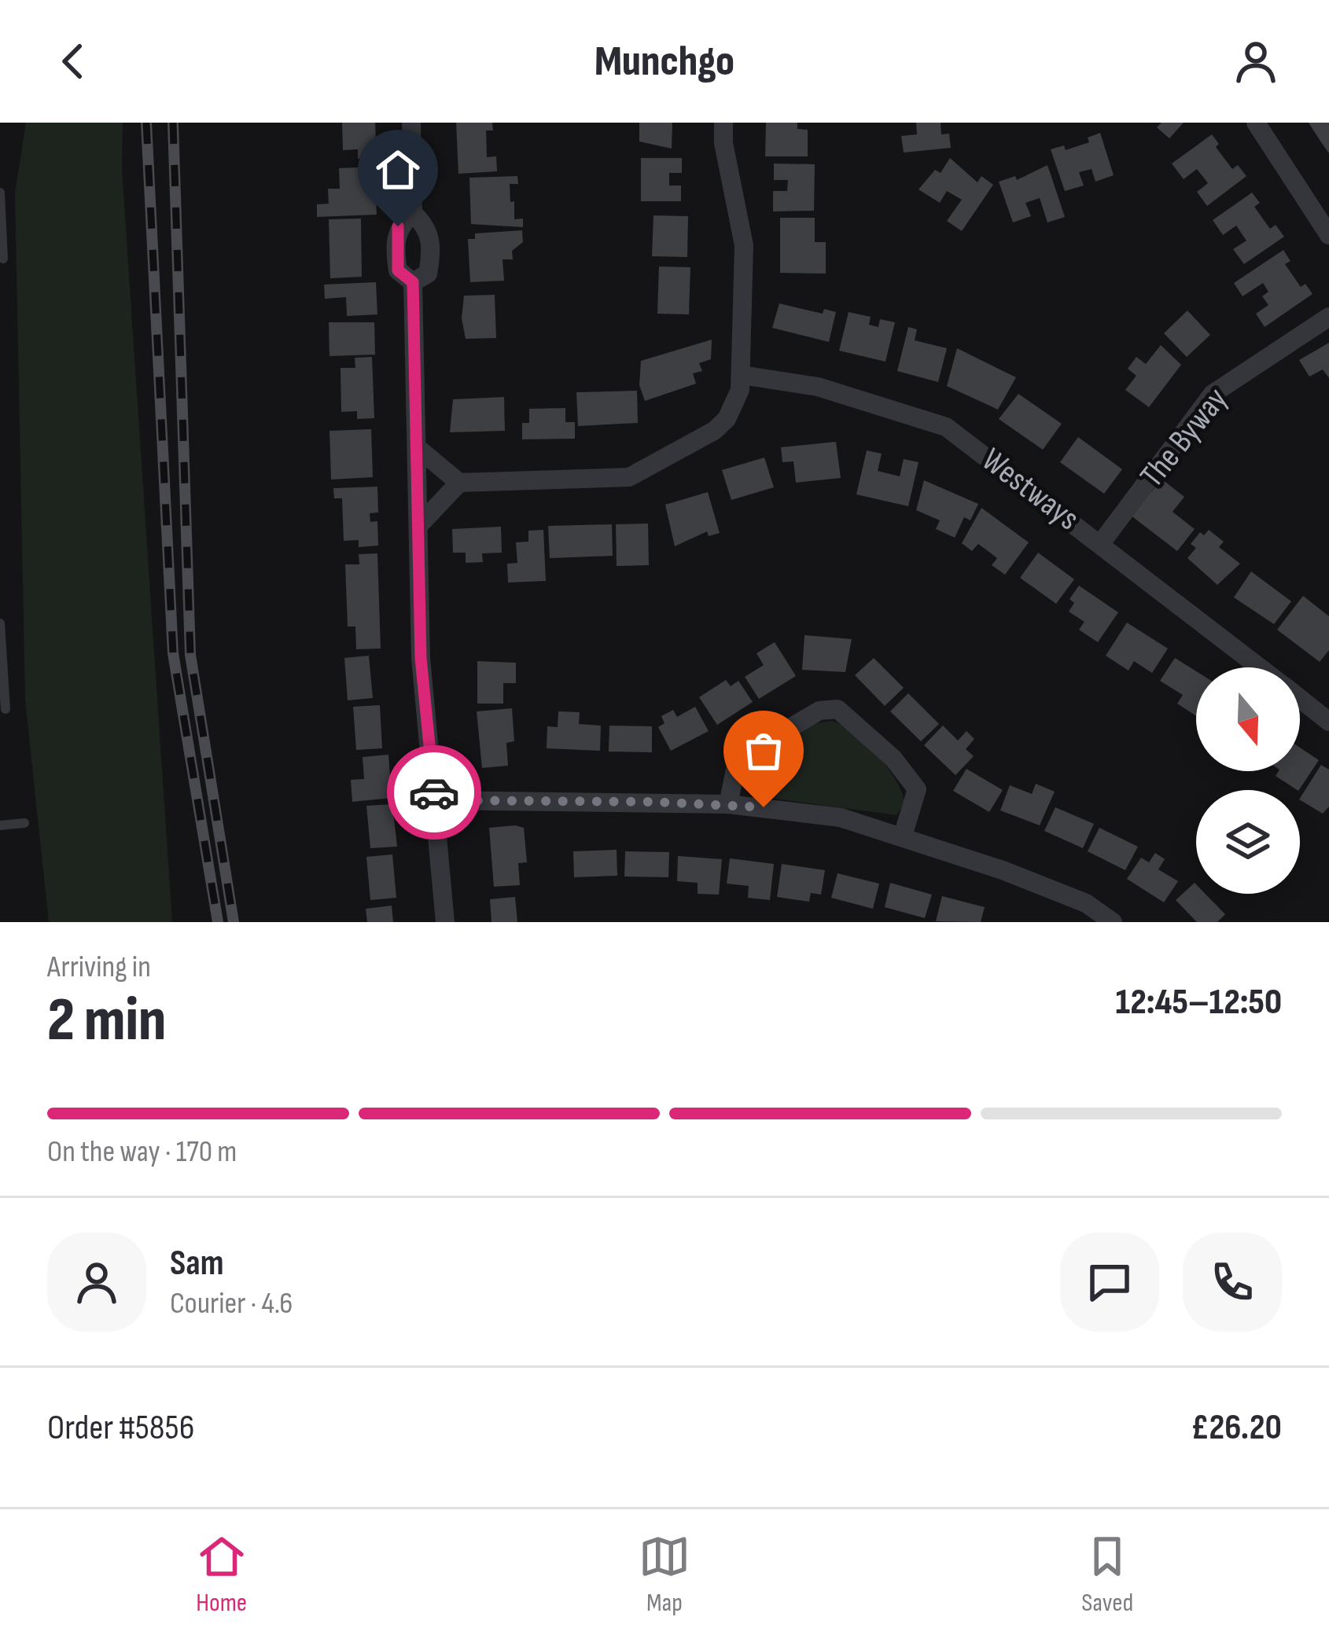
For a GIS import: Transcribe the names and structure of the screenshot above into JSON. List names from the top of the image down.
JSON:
{
  "streets": {
    "street": ["The Byway", "Westways"]
  },
  "crossings": [
    ["The Byway", "Westways"]
  ],
  "north": "bottom",
  "page": {
    "header": "Munchgo",
    "heading": ["2 min", "Arriving in", "12:45–12:50"],
    "panel": [
      "Sam",
      "Courier · 4.6",
      "Order #5856",
      "£26.20"
    ],
    "bar": "On the way · 170 m",
    "tabs": ["Home", "Map", "Saved"]
  }
}
